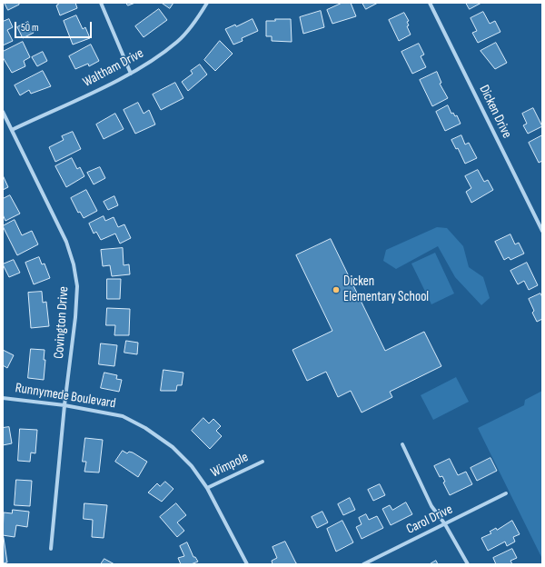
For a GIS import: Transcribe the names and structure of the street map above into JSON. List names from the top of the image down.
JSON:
{
  "streets": {
    "street": [
      "Waltham Drive",
      "Dicken Drive",
      "Covington Drive",
      "Runnymede Boulevard",
      "Wimpole",
      "Carol Drive"
    ]
  },
  "crossings": [
    ["Waltham Drive", "Covington Drive"],
    ["Covington Drive", "Runnymede Boulevard"],
    ["Runnymede Boulevard", "Wimpole"]
  ],
  "places": ["Dicken Elementary School"],
  "scale_bar": "50 m"
}
